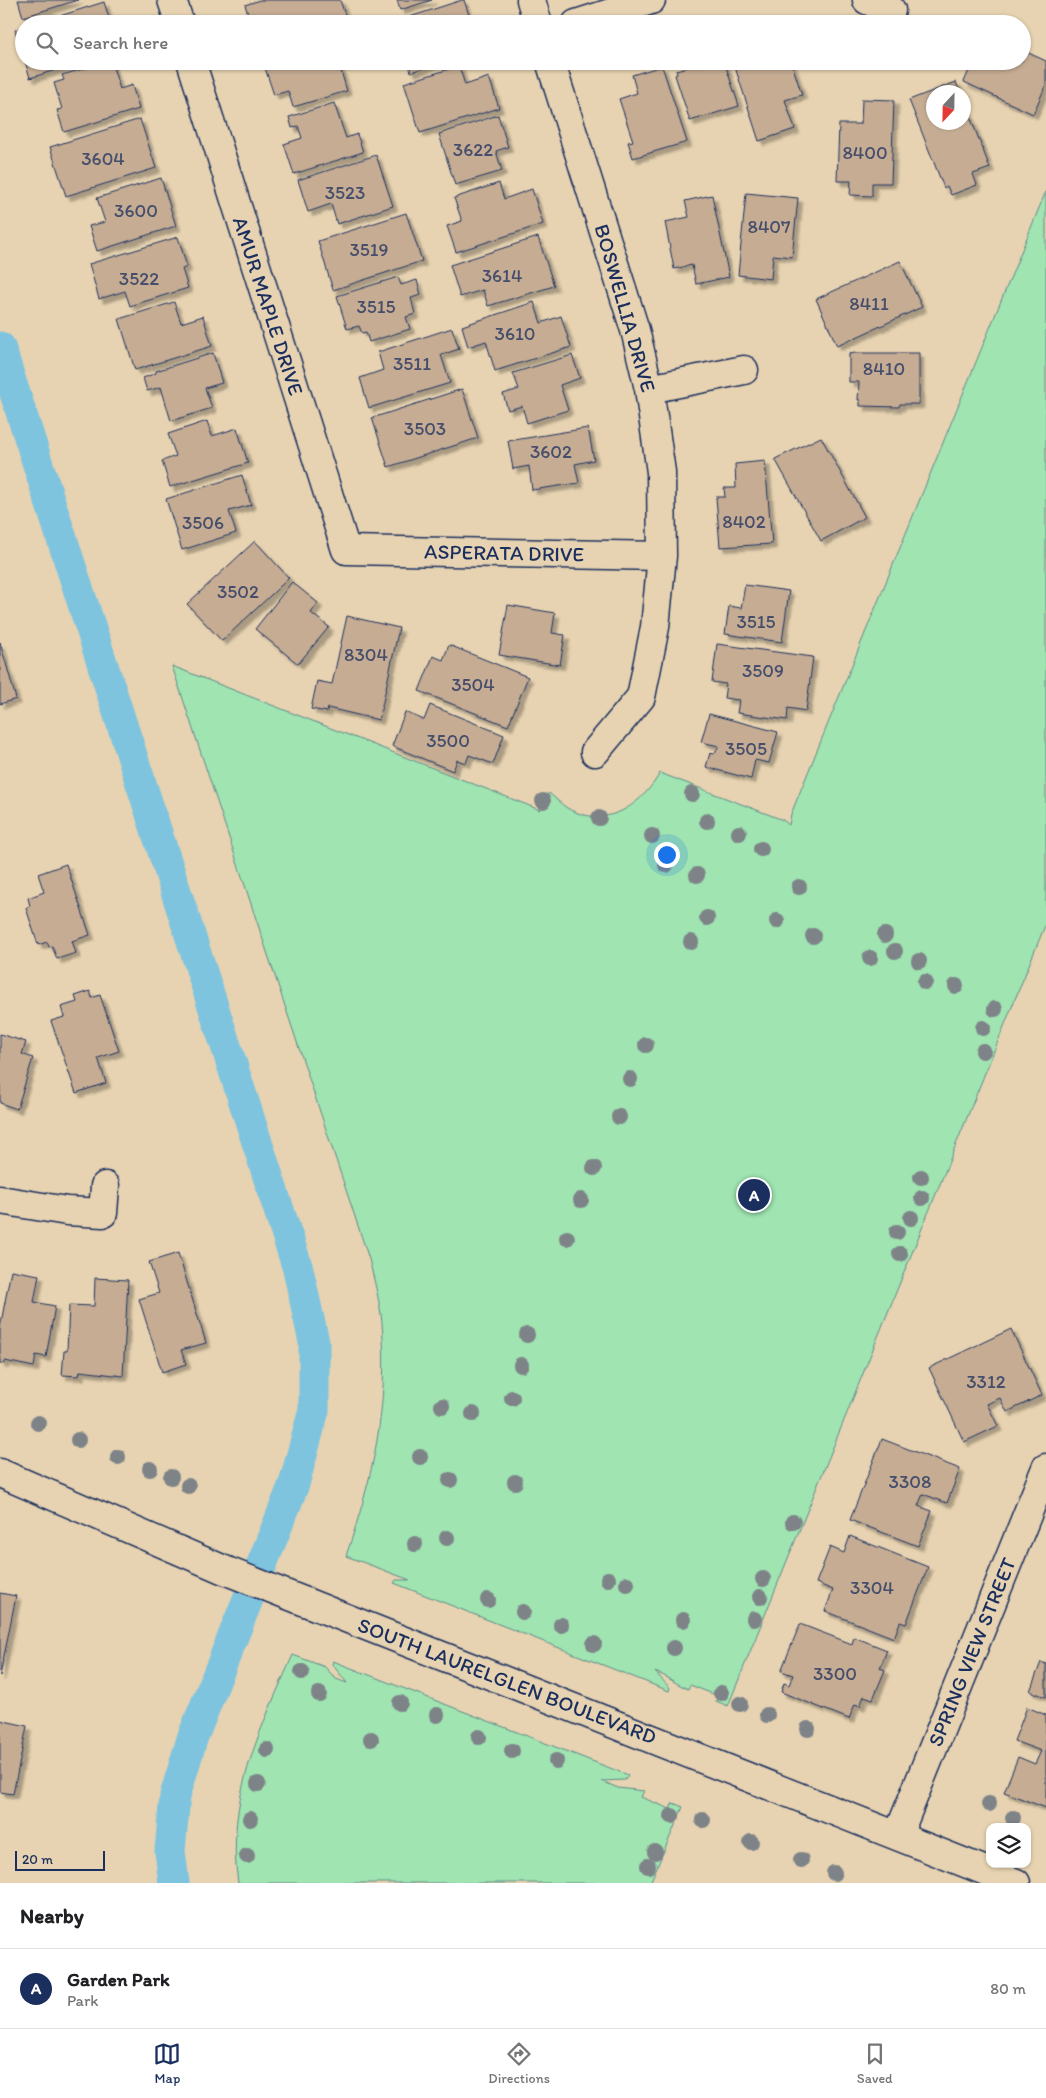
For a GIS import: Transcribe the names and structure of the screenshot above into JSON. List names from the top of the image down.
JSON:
{
  "streets": {
    "street": [
      "AMUR MAPLE DRIVE",
      "BOSWELLIA DRIVE",
      "ASPERATA DRIVE",
      "SPRING VIEW STREET",
      "SOUTH LAURELGLEN BOULEVARD"
    ]
  },
  "crossings": [
    ["AMUR MAPLE DRIVE", "ASPERATA DRIVE"],
    ["BOSWELLIA DRIVE", "ASPERATA DRIVE"],
    ["SPRING VIEW STREET", "SOUTH LAURELGLEN BOULEVARD"]
  ],
  "house_numbers": [
    "3622",
    "8400",
    "3604",
    "3523",
    "3600",
    "8407",
    "3519",
    "3614",
    "3522",
    "8411",
    "3515",
    "3610",
    "3511",
    "8410",
    "3503",
    "3602",
    "8402",
    "3506",
    "3502",
    "3515",
    "8304",
    "3509",
    "3504",
    "3500",
    "3505",
    "3312",
    "3308",
    "3304",
    "3300"
  ],
  "scale_bar": "20 m",
  "north": "bottom",
  "page": {
    "search": "Search here",
    "pins": "A",
    "scale": "20 m",
    "heading": "Nearby",
    "list": [
      {
        "mark": "A",
        "name": "Garden Park",
        "note": "Park",
        "value": "80 m"
      }
    ],
    "nav": ["Map", "Directions", "Saved"]
  }
}
